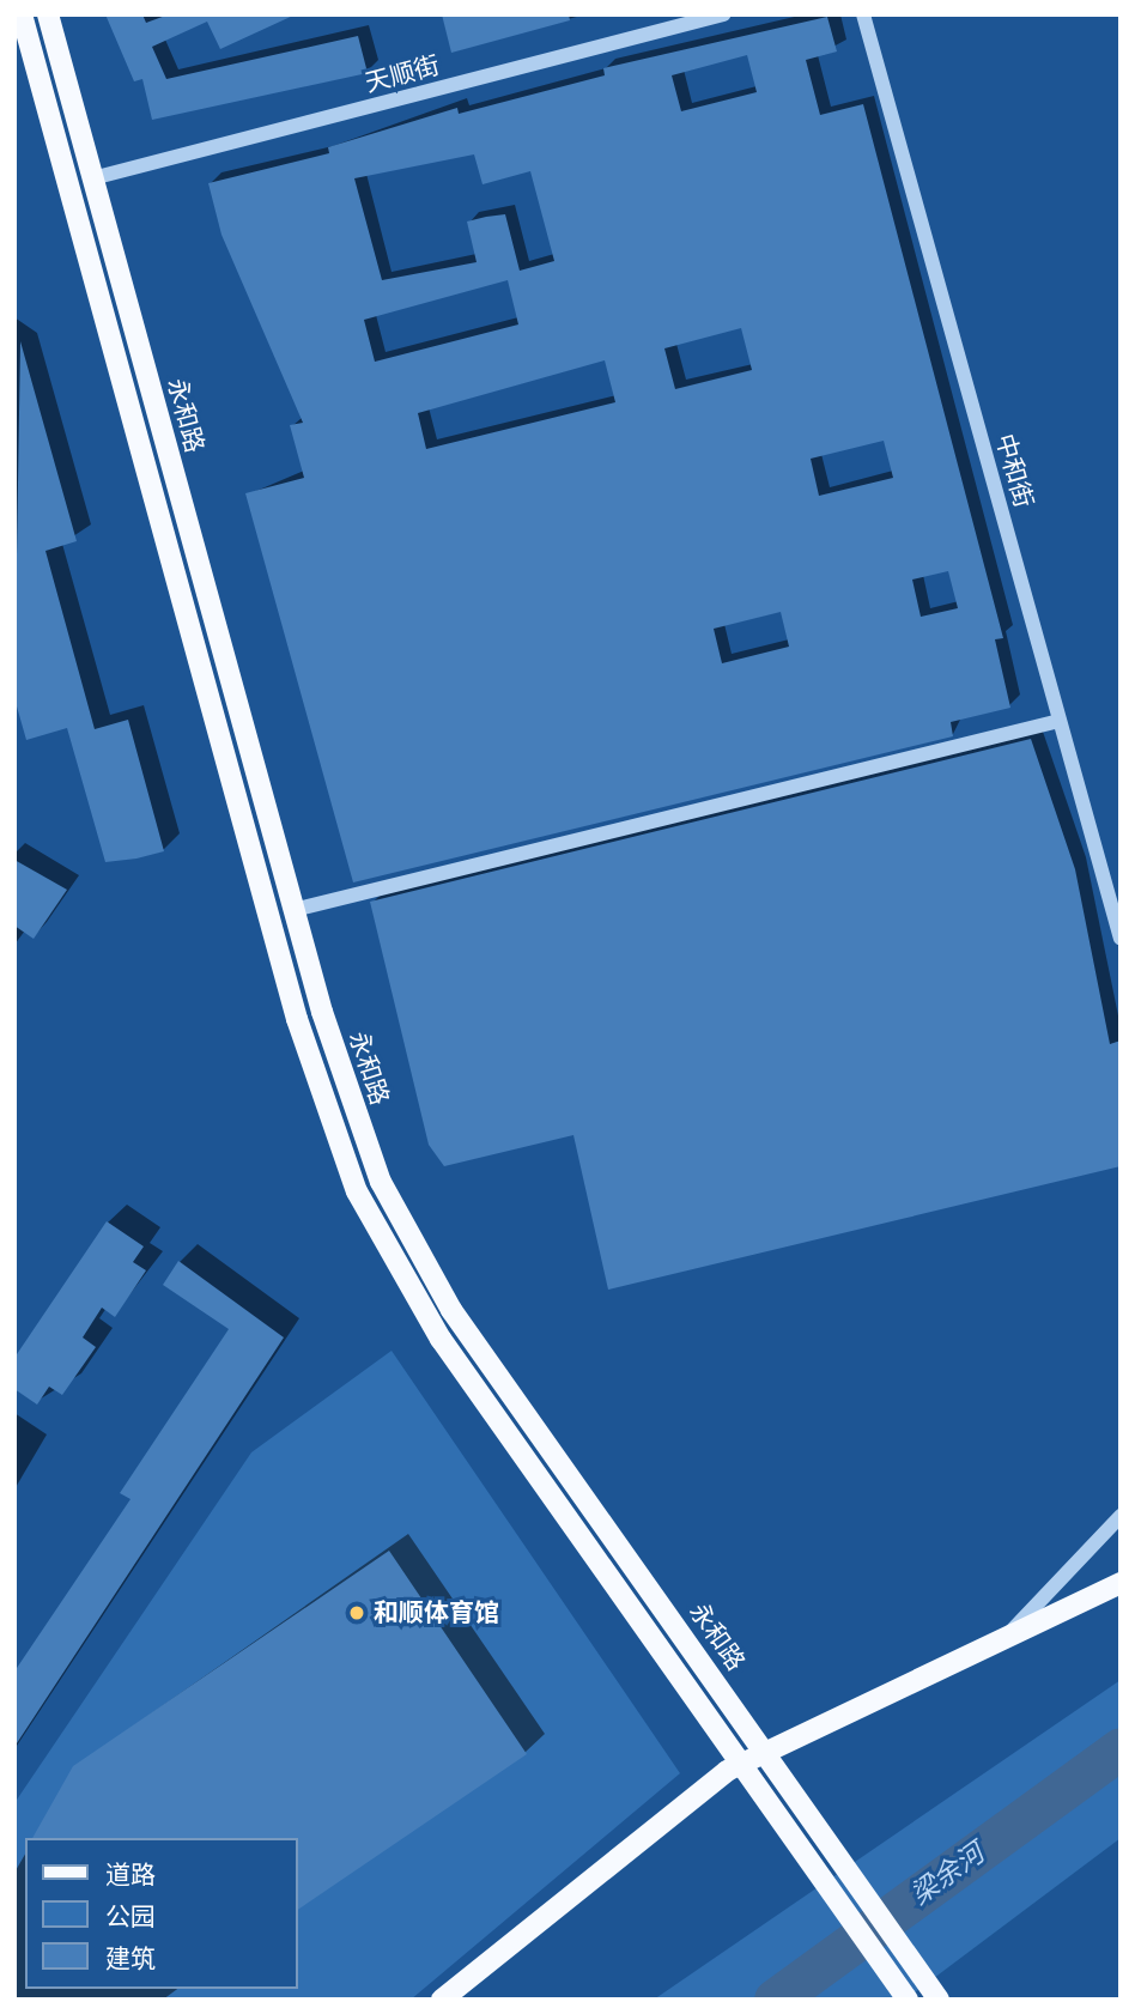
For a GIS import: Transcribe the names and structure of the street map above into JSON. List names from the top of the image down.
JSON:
{
  "streets": {
    "main road": ["永和路"],
    "street": ["天顺街", "中和街"]
  },
  "crossings": [
    ["天顺街", "永和路"]
  ],
  "water": ["梁余河"],
  "places": ["和顺体育馆"],
  "legend": ["道路", "公园", "建筑"]
}
